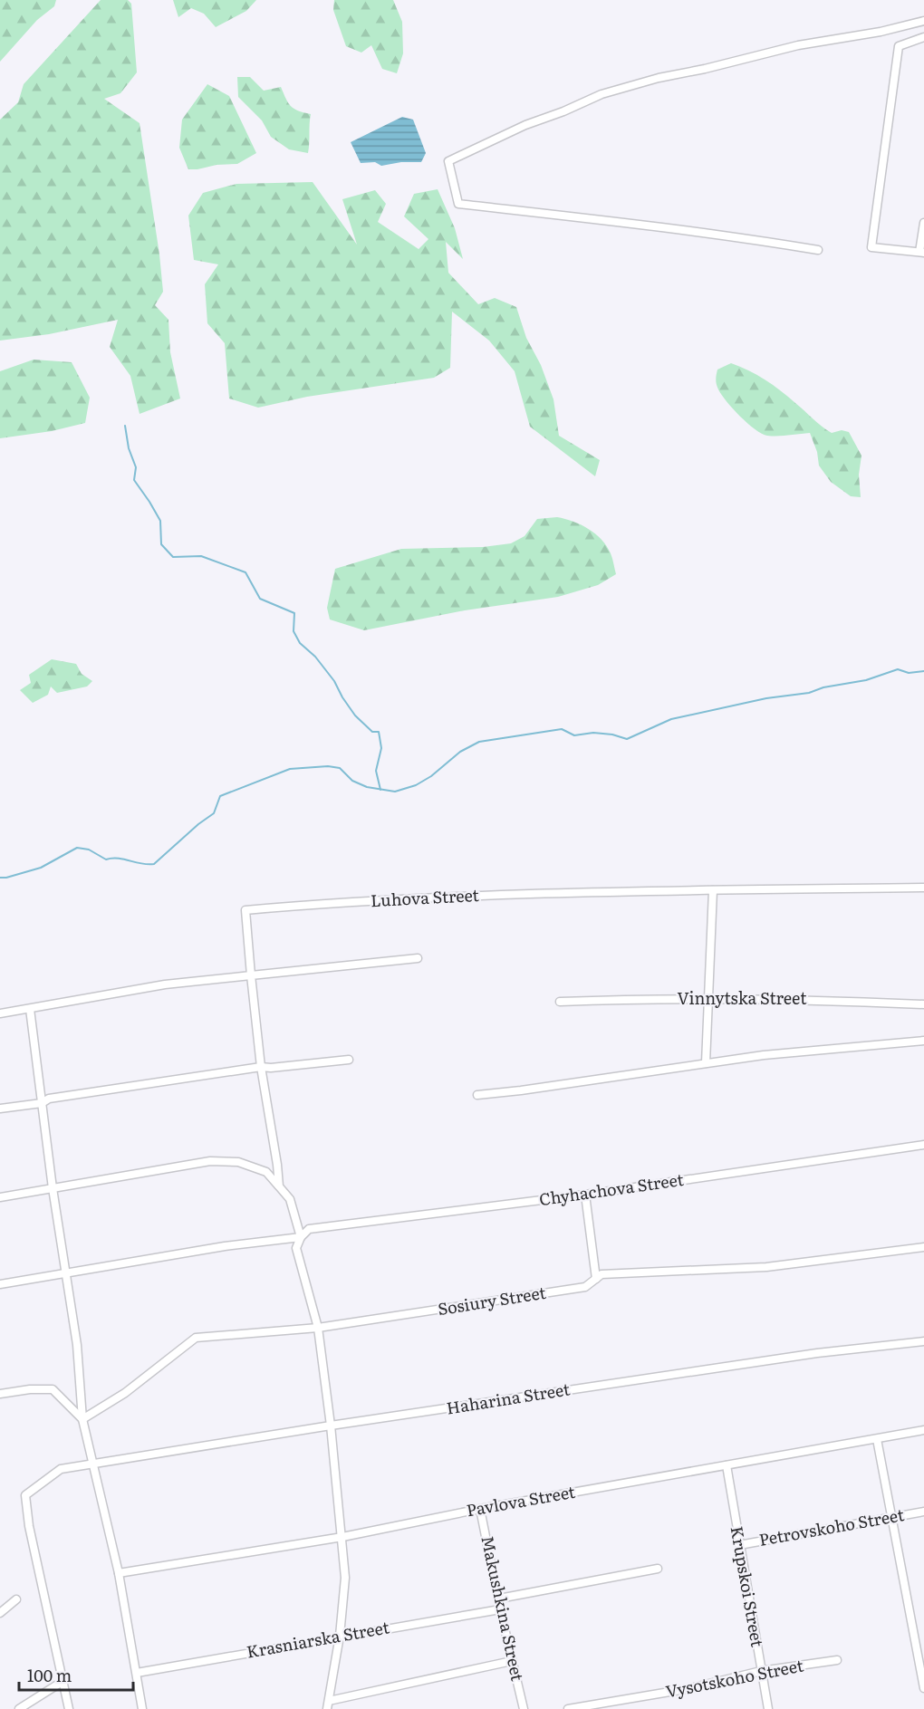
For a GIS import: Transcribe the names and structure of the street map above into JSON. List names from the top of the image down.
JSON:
{
  "streets": {
    "street": [
      "Luhova Street",
      "Vinnytska Street",
      "Chyhachova Street",
      "Sosiury Street",
      "Haharina Street",
      "Pavlova Street",
      "Petrovskoho Street",
      "Krupskoi Street",
      "Makushkina Street",
      "Krasniarska Street",
      "Vysotskoho Street"
    ]
  },
  "crossings": [
    ["Pavlova Street", "Krupskoi Street"],
    ["Pavlova Street", "Makushkina Street"],
    ["Petrovskoho Street", "Krupskoi Street"],
    ["Krupskoi Street", "Vysotskoho Street"],
    ["Makushkina Street", "Krasniarska Street"]
  ],
  "scale_bar": "100 m"
}
